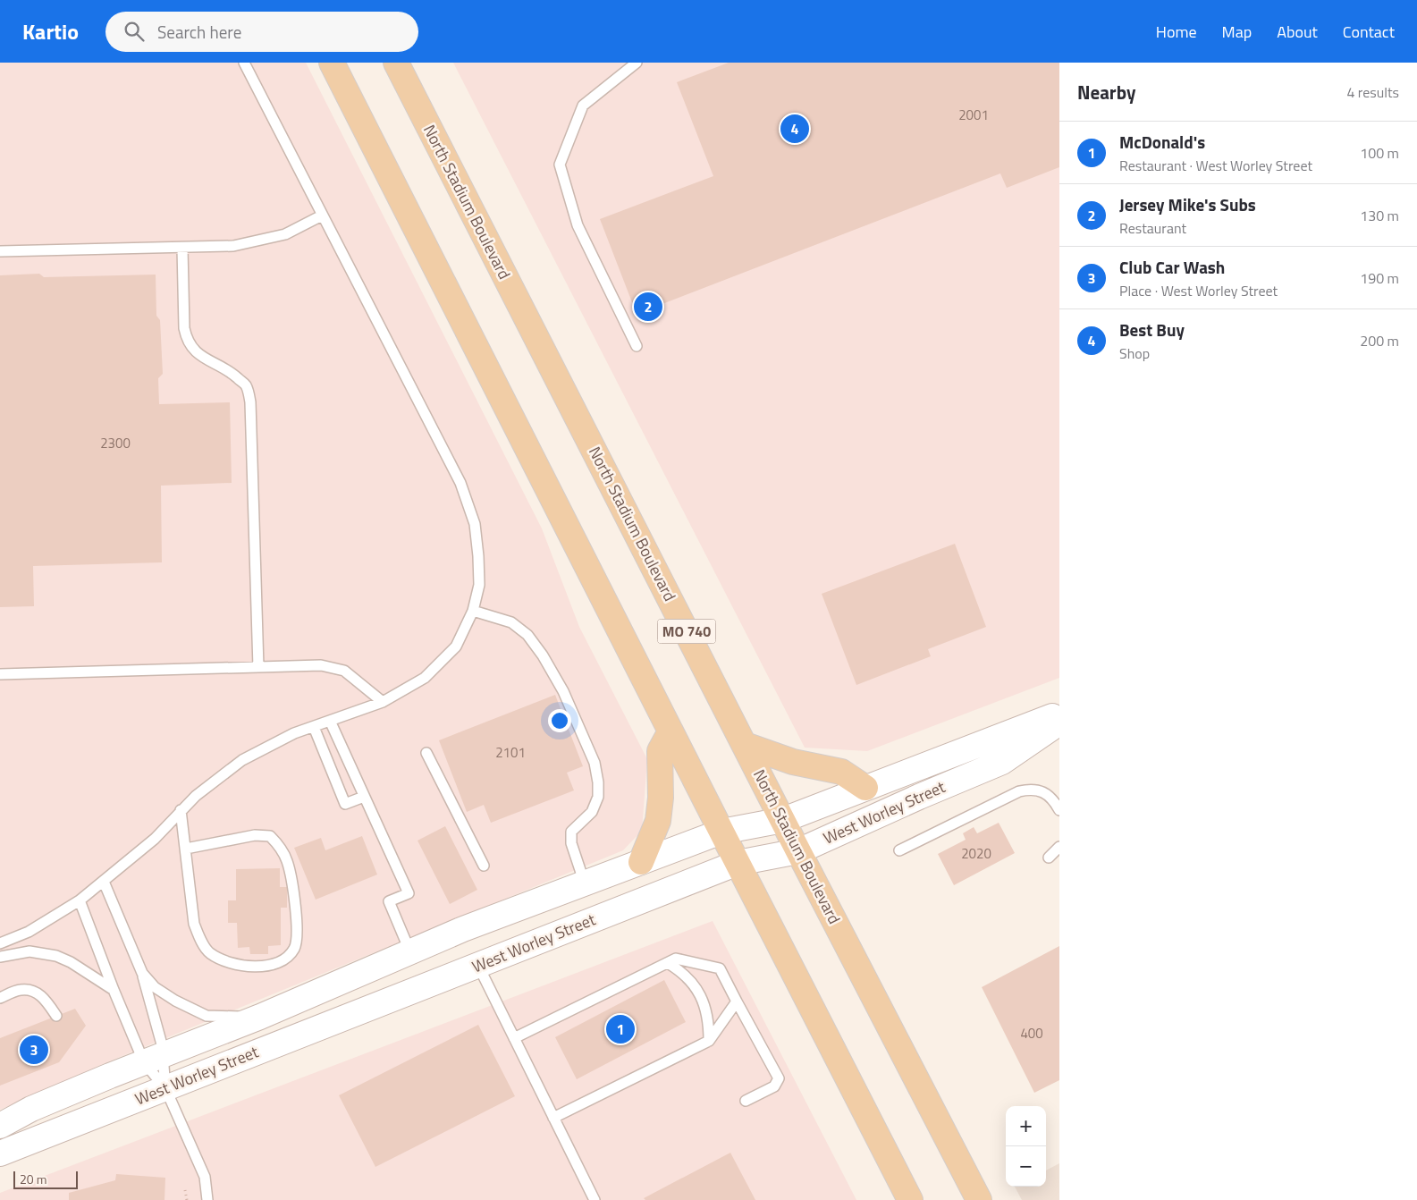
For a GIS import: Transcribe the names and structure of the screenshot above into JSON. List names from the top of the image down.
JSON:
{
  "streets": {
    "main road": ["North Stadium Boulevard", "MO 740"],
    "street": ["West Worley Street"]
  },
  "crossings": [
    ["North Stadium Boulevard", "West Worley Street"]
  ],
  "house_numbers": [
    "2001",
    "2300",
    "2101",
    "2020",
    "400"
  ],
  "scale_bar": "20 m",
  "page": {
    "header": "Kartio",
    "search": "Search here",
    "nav": [
      "Home",
      "Map",
      "About",
      "Contact"
    ],
    "heading": ["Nearby", "4 results"],
    "pins": [
      "4",
      "2",
      "1",
      "3"
    ],
    "list": [
      {
        "mark": "1",
        "name": "McDonald's",
        "note": "Restaurant · West Worley Street",
        "value": "100 m"
      },
      {
        "mark": "2",
        "name": "Jersey Mike's Subs",
        "note": "Restaurant",
        "value": "130 m"
      },
      {
        "mark": "3",
        "name": "Club Car Wash",
        "note": "Place · West Worley Street",
        "value": "190 m"
      },
      {
        "mark": "4",
        "name": "Best Buy",
        "note": "Shop",
        "value": "200 m"
      }
    ],
    "map_buttons": ["+", "−"],
    "scale": "20 m"
  }
}
